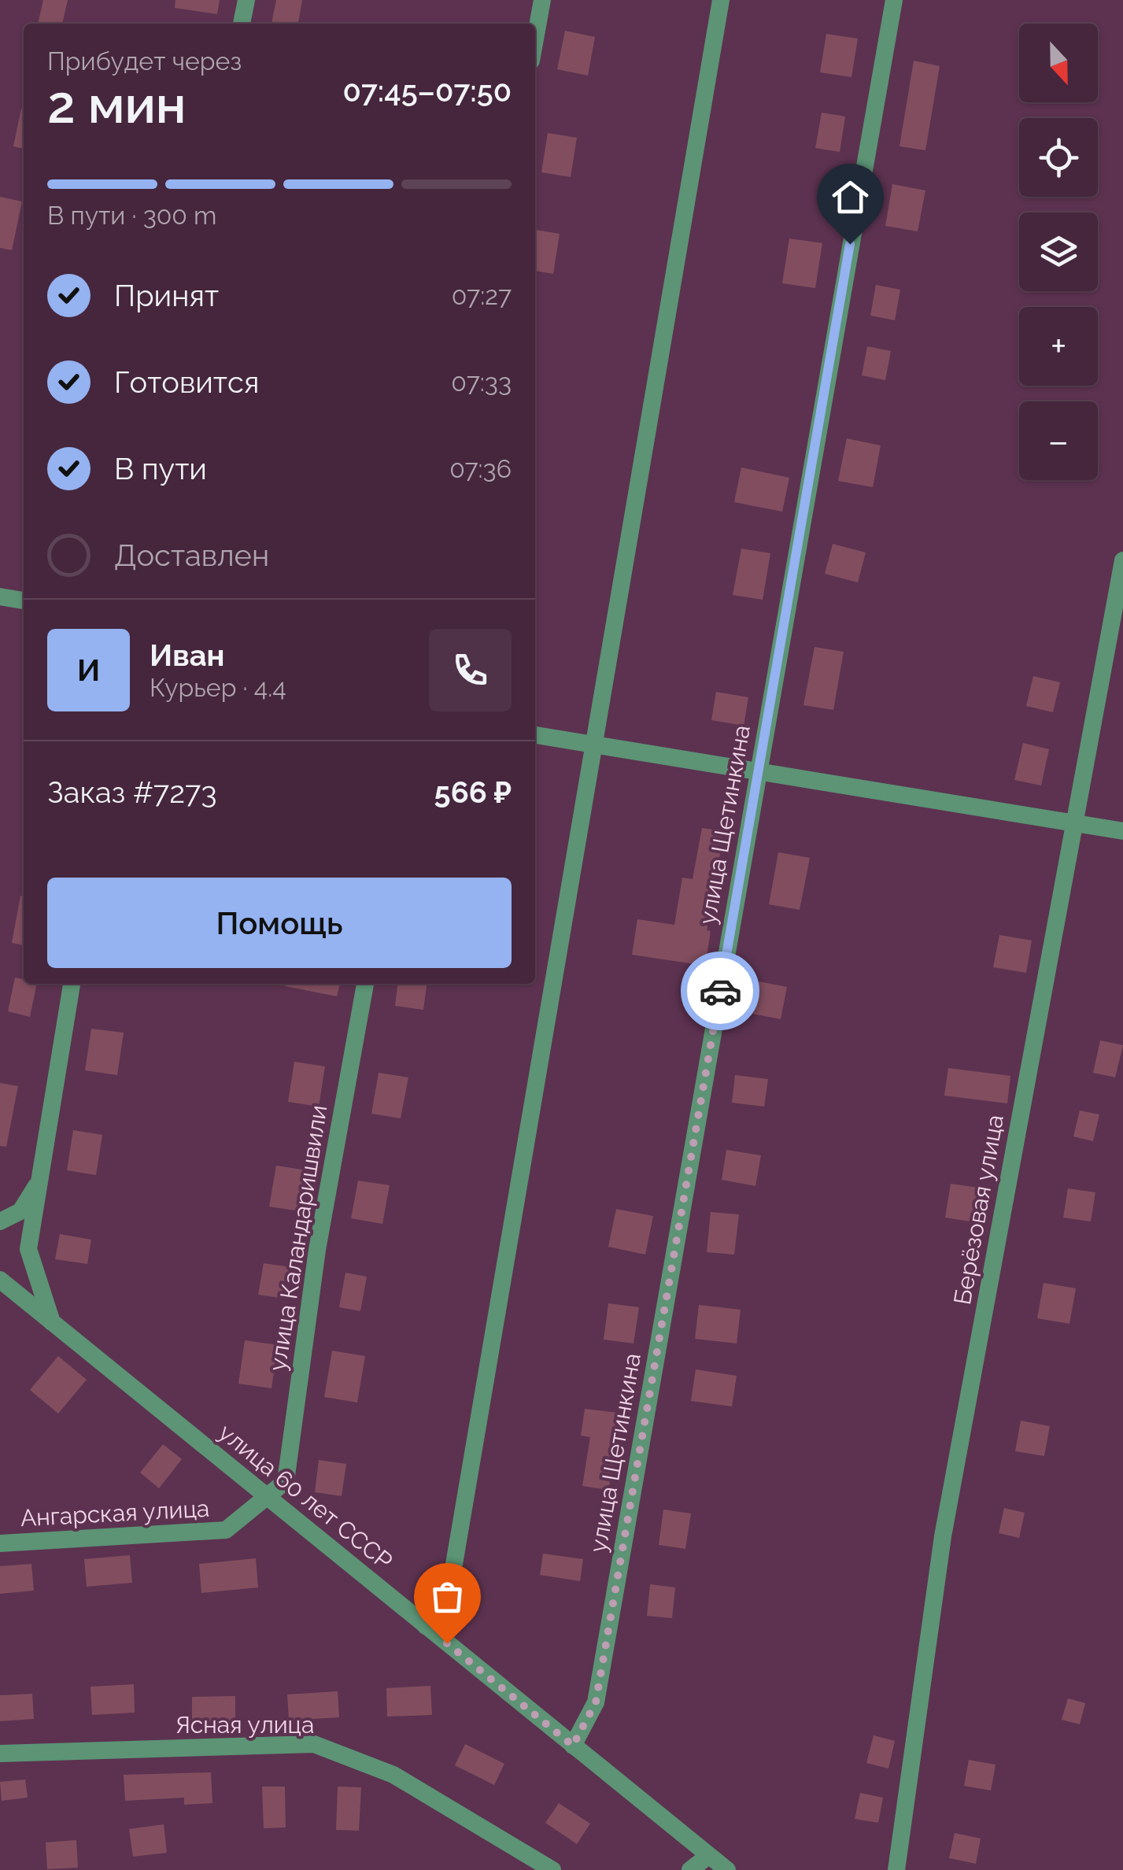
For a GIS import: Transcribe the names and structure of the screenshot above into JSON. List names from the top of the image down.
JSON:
{
  "streets": {
    "street": [
      "улица Щетинкина",
      "Берёзовая улица",
      "улица Каландаришвили",
      "улица 60 лет СССР",
      "Ангарская улица",
      "Ясная улица"
    ]
  },
  "crossings": [
    ["улица Щетинкина", "улица 60 лет СССР"],
    ["улица Каландаришвили", "улица 60 лет СССР"],
    ["улица Каландаришвили", "Ангарская улица"],
    ["улица 60 лет СССР", "Ангарская улица"]
  ],
  "north": "bottom",
  "page": {
    "map_buttons": ["+", "−"],
    "heading": ["2 мин", "Прибудет через", "07:45–07:50"],
    "panel": [
      "Иван",
      "Курьер · 4.4",
      "Заказ #7273",
      "566 ₽"
    ],
    "bar": "В пути · 300 m",
    "list": [
      ["Принят", "07:27"],
      ["Готовится", "07:33"],
      ["В пути", "07:36"],
      "Доставлен"
    ],
    "round": "И",
    "buttons": "Помощь"
  }
}
